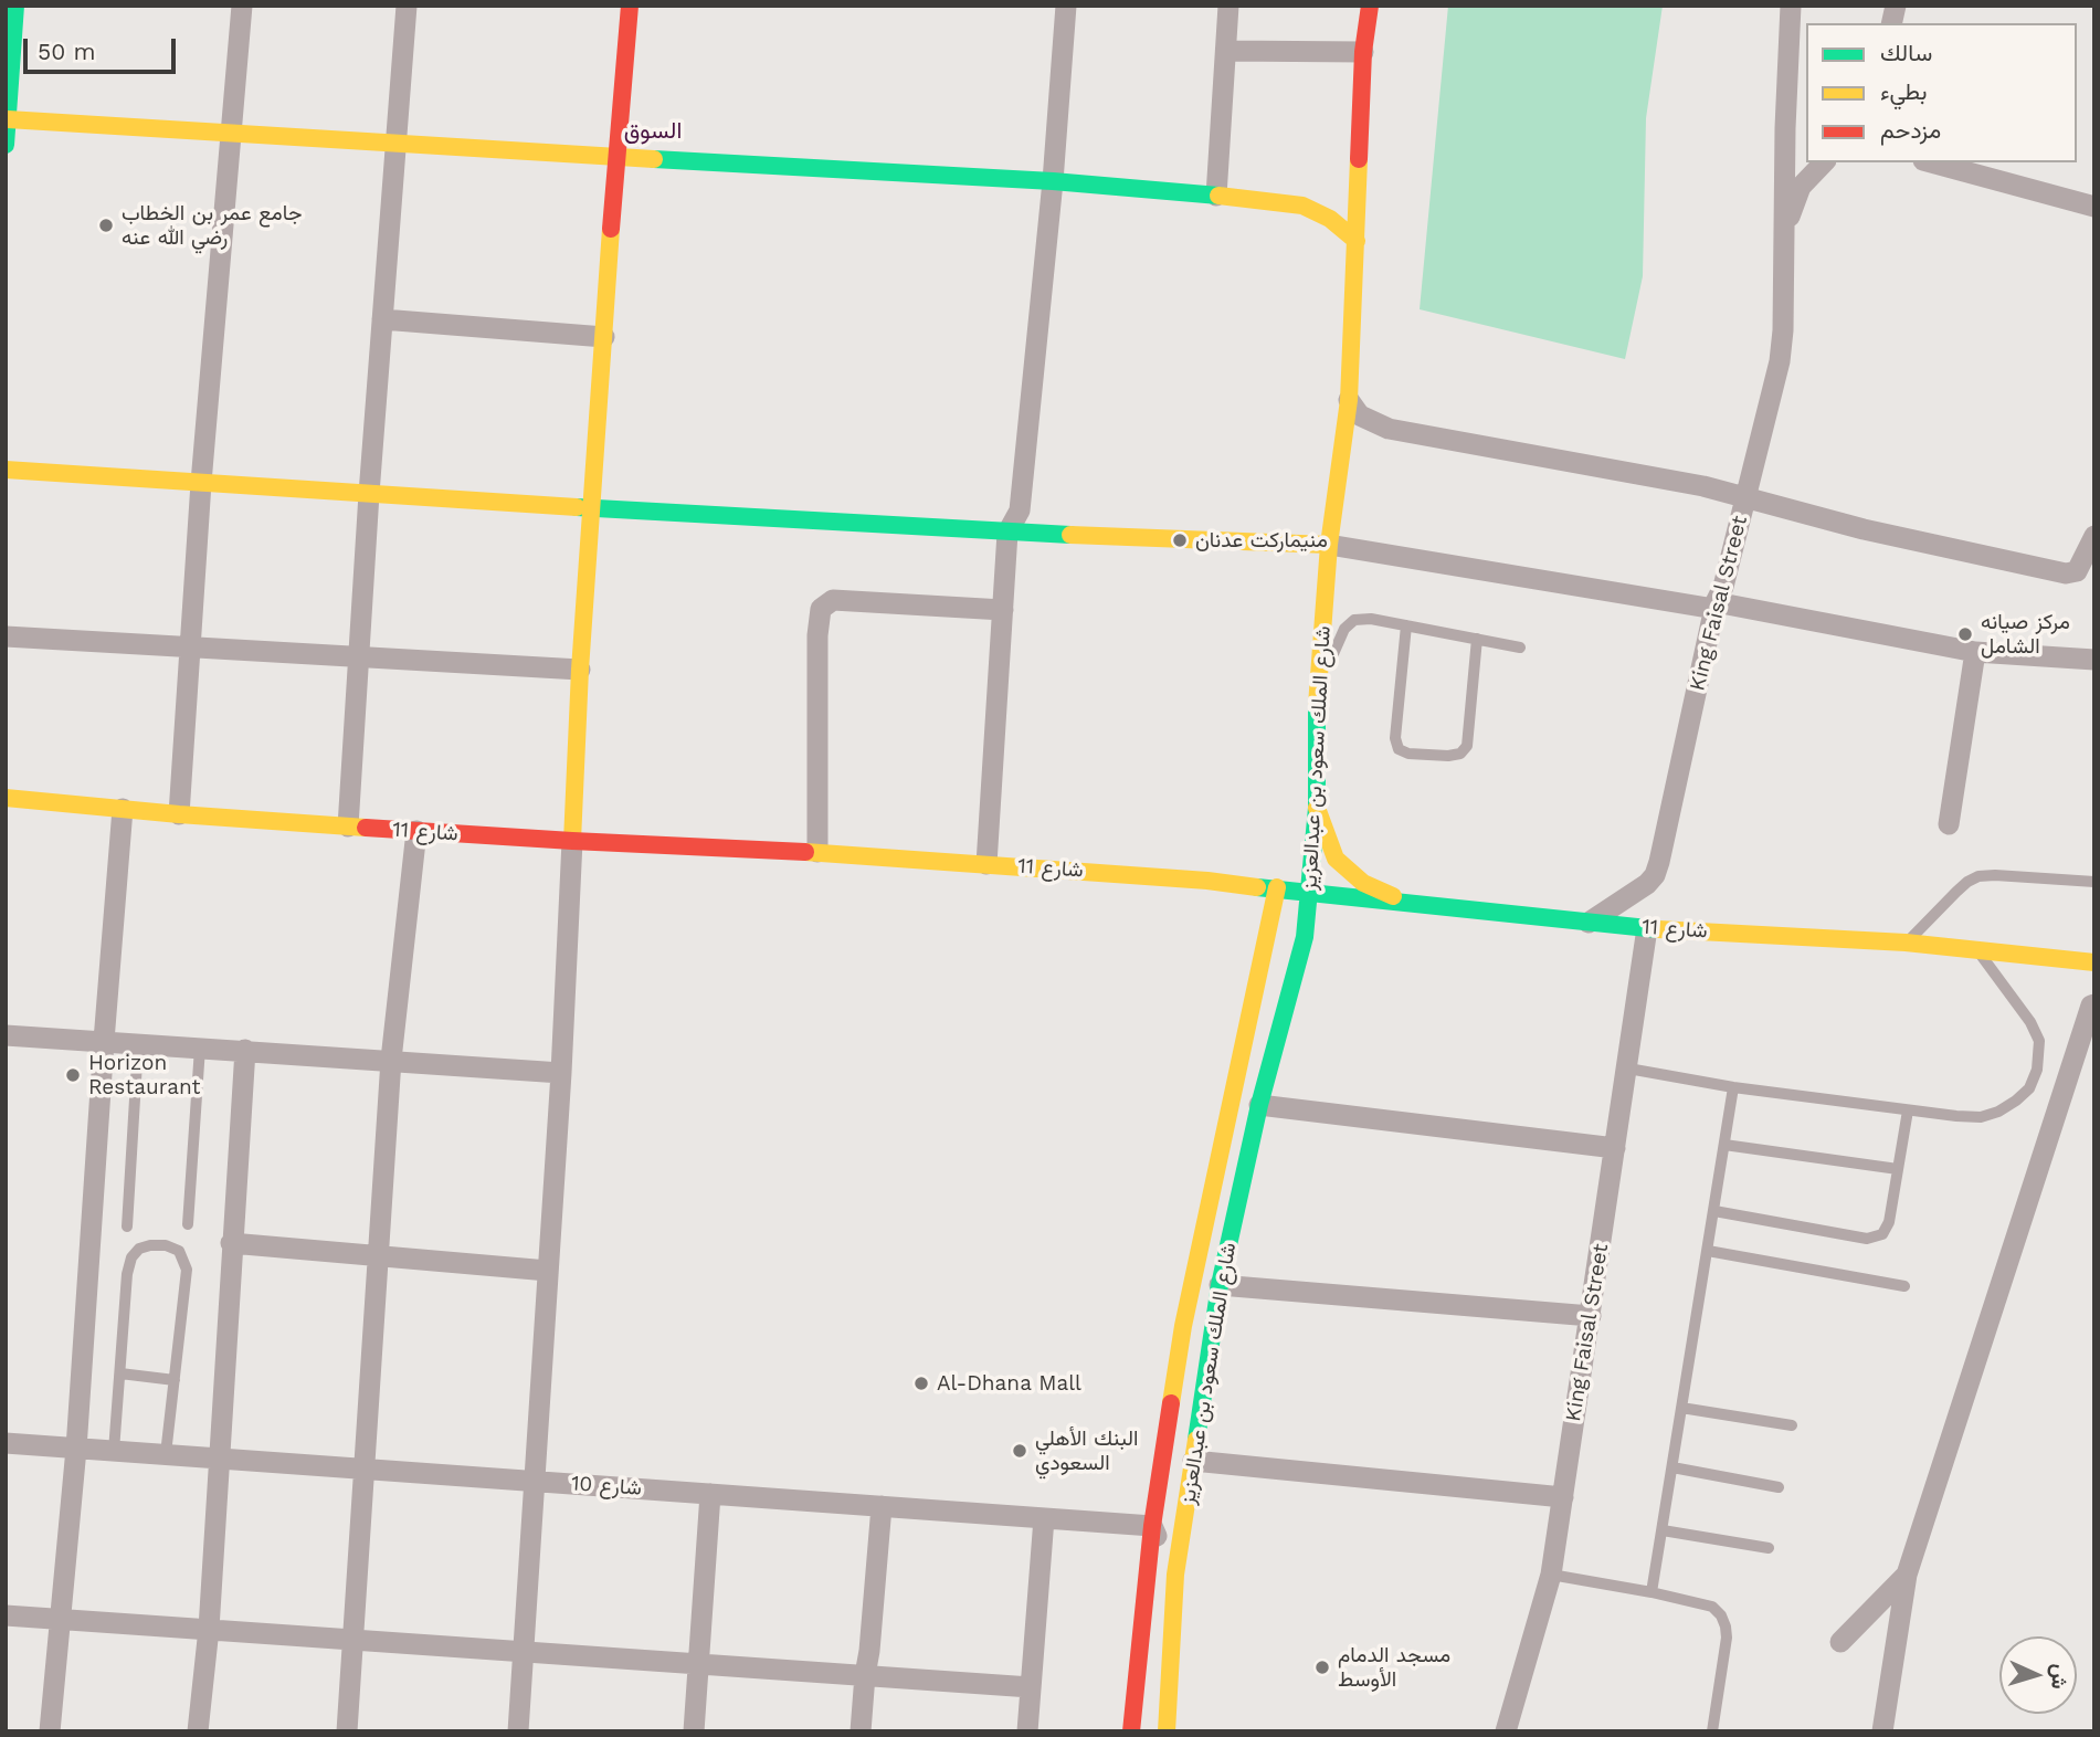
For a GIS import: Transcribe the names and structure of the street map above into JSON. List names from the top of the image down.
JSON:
{
  "streets": {
    "street": [
      "King Faisal Street",
      "شارع الملك سعود بن عبدالعزيز",
      "شارع 11",
      "شارع 10"
    ]
  },
  "crossings": [
    ["King Faisal Street", "شارع 11"],
    ["شارع الملك سعود بن عبدالعزيز", "شارع 11"],
    ["شارع الملك سعود بن عبدالعزيز", "شارع 10"]
  ],
  "districts": ["السوق"],
  "places": [
    "جامع عمر بن الخطاب رضي الله عنه",
    "منيماركت عدنان",
    "مركز صيانه الشامل",
    "Horizon Restaurant",
    "Al-Dhana Mall",
    "البنك الأهلي السعودي",
    "مسجد الدمام الأوسط"
  ],
  "legend": ["سالك", "بطيء", "مزدحم"],
  "scale_bar": "50 m",
  "north": "right"
}
